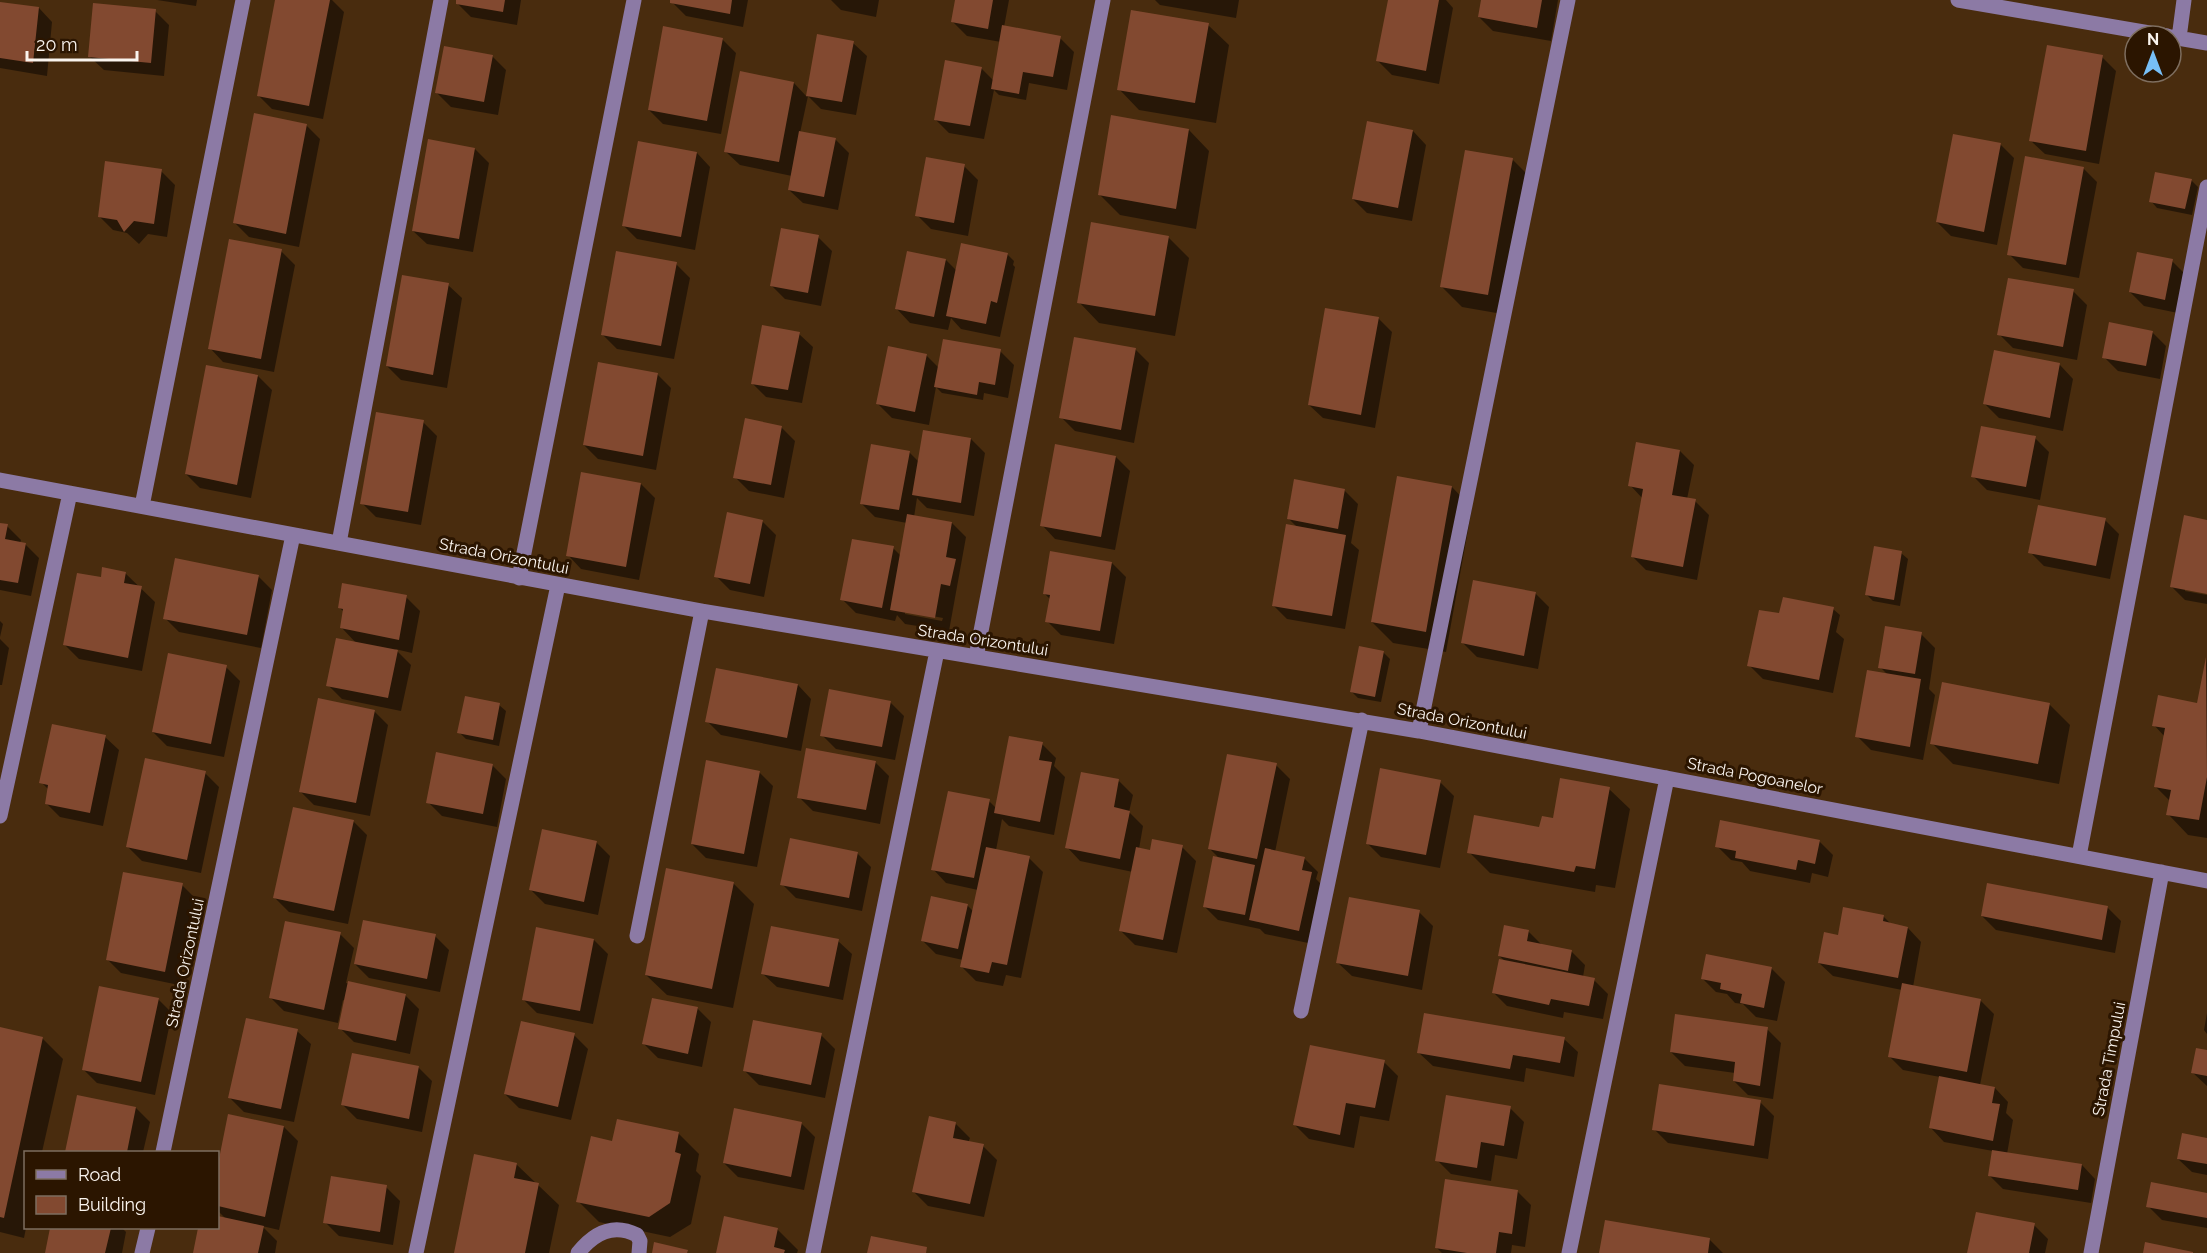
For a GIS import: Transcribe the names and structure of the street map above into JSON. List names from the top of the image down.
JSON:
{
  "streets": {
    "street": ["Strada Orizontului", "Strada Pogoanelor", "Strada Timpului"]
  },
  "crossings": [
    ["Strada Orizontului", "Strada Pogoanelor"],
    ["Strada Pogoanelor", "Strada Timpului"]
  ],
  "legend": ["Road", "Building"],
  "scale_bar": "20 m",
  "north": "top"
}
